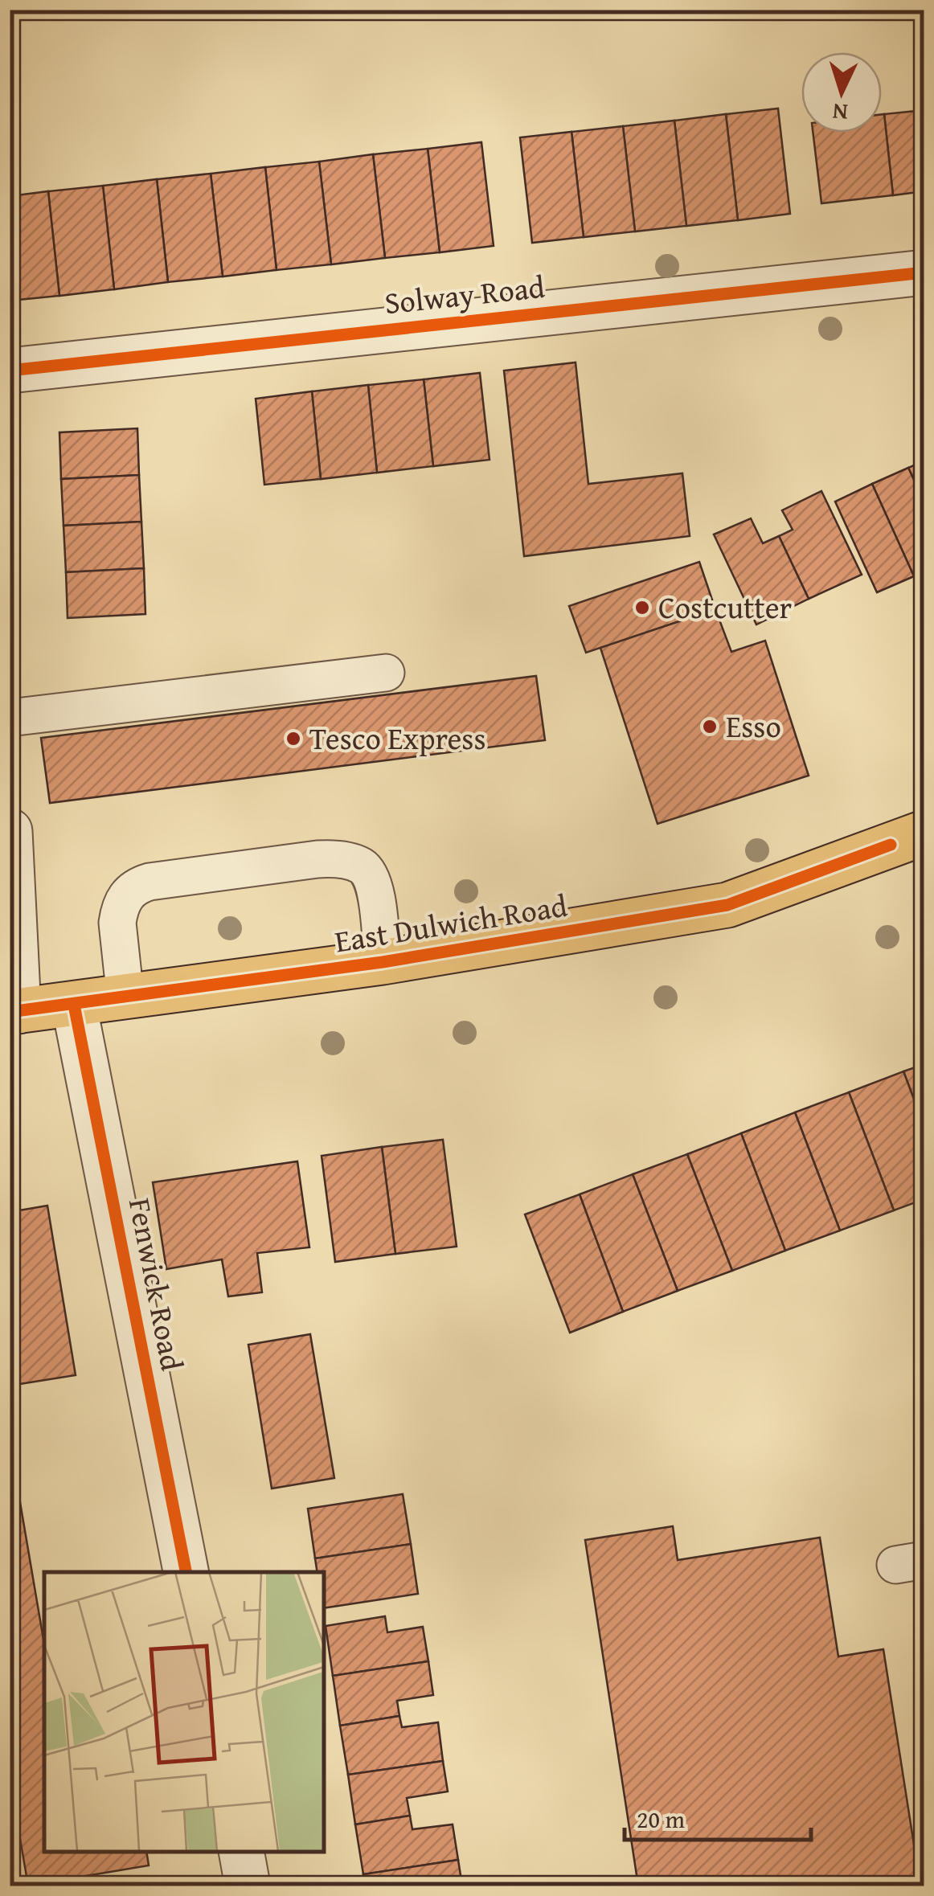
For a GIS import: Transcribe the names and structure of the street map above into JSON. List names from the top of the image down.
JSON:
{
  "streets": {
    "main road": ["East Dulwich Road"],
    "street": ["Solway Road", "Fenwick Road"]
  },
  "crossings": [
    ["East Dulwich Road", "Fenwick Road"]
  ],
  "places": ["Costcutter", "Esso", "Tesco Express"],
  "scale_bar": "20 m",
  "north": "bottom"
}
